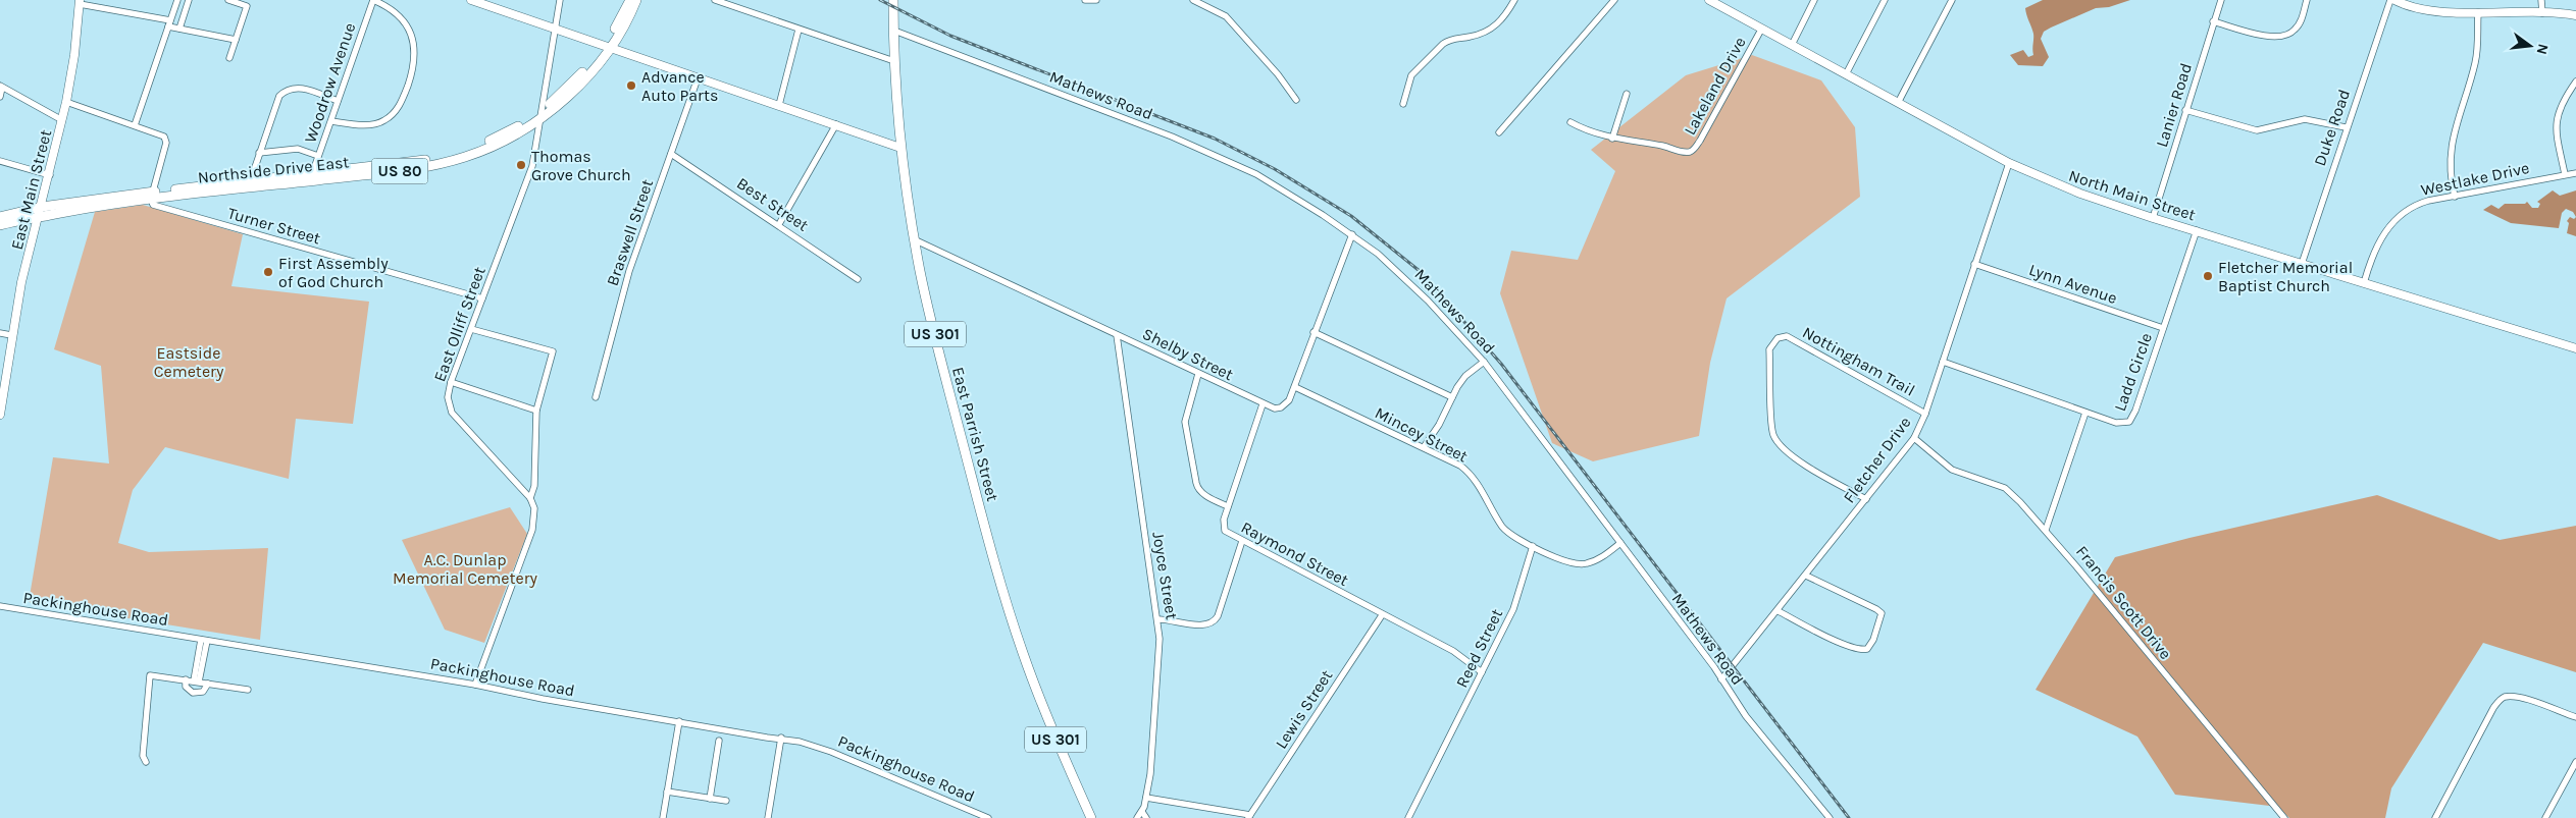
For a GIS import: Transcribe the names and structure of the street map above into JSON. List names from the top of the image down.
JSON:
{
  "streets": {
    "main road": [
      "Northside Drive East",
      "US 80",
      "US 301",
      "East Parrish Street"
    ],
    "street": [
      "Woodrow Avenue",
      "Lakeland Drive",
      "Mathews Road",
      "Lanier Road",
      "Duke Road",
      "Westlake Drive",
      "East Main Street",
      "North Main Street",
      "Best Street",
      "Turner Street",
      "Braswell Street",
      "Lynn Avenue",
      "East Olliff Street",
      "Shelby Street",
      "Nottingham Trail",
      "Ladd Circle",
      "Mincey Street",
      "Fletcher Drive",
      "Raymond Street",
      "Joyce Street",
      "Francis Scott Drive",
      "Packinghouse Road",
      "Reed Street",
      "Lewis Street"
    ]
  },
  "crossings": [
    ["Woodrow Avenue", "Northside Drive East"],
    ["Lakeland Drive", "North Main Street"],
    ["Mathews Road", "Shelby Street"],
    ["Mathews Road", "East Parrish Street"],
    ["Mathews Road", "Mincey Street"],
    ["Mathews Road", "Fletcher Drive"],
    ["Lanier Road", "North Main Street"],
    ["Duke Road", "North Main Street"],
    ["Northside Drive East", "East Main Street"],
    ["Northside Drive East", "Turner Street"],
    ["Northside Drive East", "East Olliff Street"],
    ["Westlake Drive", "North Main Street"],
    ["North Main Street", "Ladd Circle"],
    ["North Main Street", "Fletcher Drive"],
    ["Best Street", "Braswell Street"],
    ["Turner Street", "East Olliff Street"],
    ["Lynn Avenue", "Ladd Circle"],
    ["Lynn Avenue", "Fletcher Drive"],
    ["Shelby Street", "East Parrish Street"],
    ["Shelby Street", "Mincey Street"],
    ["Shelby Street", "Raymond Street"],
    ["Shelby Street", "Joyce Street"],
    ["Nottingham Trail", "Fletcher Drive"],
    ["Ladd Circle", "Fletcher Drive"],
    ["Mincey Street", "Reed Street"],
    ["Fletcher Drive", "Francis Scott Drive"],
    ["Raymond Street", "Reed Street"],
    ["Raymond Street", "Lewis Street"]
  ],
  "parks": ["Eastside Cemetery", "A.C. Dunlap Memorial Cemetery"],
  "places": [
    "Advance Auto Parts",
    "Thomas Grove Church",
    "First Assembly of God Church",
    "Fletcher Memorial Baptist Church"
  ],
  "north": "right"
}
